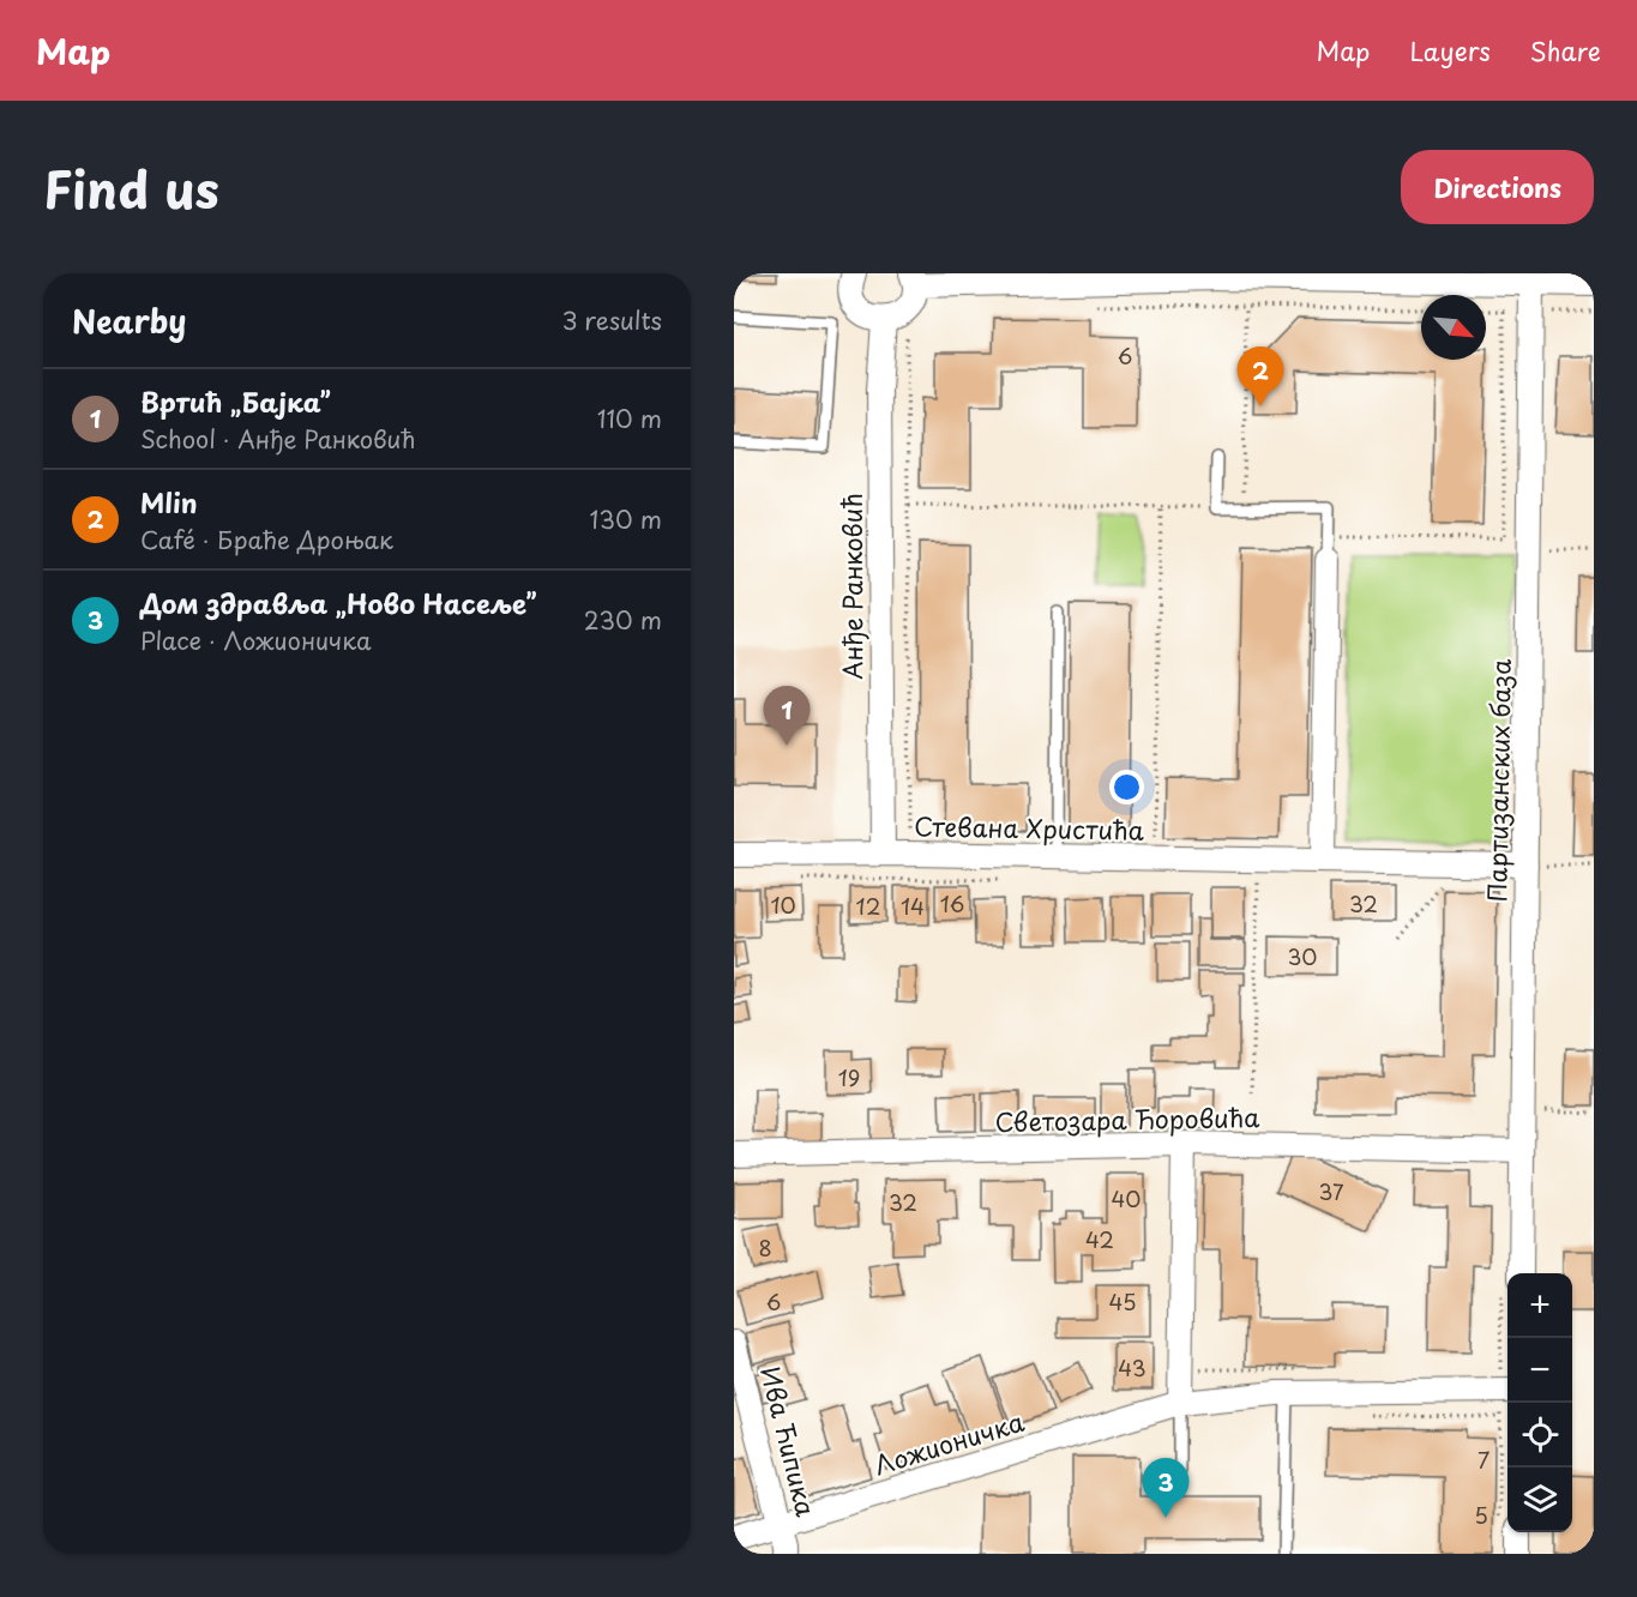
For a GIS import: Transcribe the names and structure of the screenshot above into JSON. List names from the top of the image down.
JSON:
{
  "streets": {
    "street": [
      "Анђе Ранковић",
      "Партизанских база",
      "Стевана Христића",
      "Светозара Ћоровића",
      "Ива Ћипика",
      "Ложионичка"
    ]
  },
  "crossings": [
    ["Анђе Ранковић", "Стевана Христића"],
    ["Партизанских база", "Стевана Христића"],
    ["Партизанских база", "Светозара Ћоровића"],
    ["Ива Ћипика", "Ложионичка"]
  ],
  "house_numbers": [
    "6",
    "16",
    "32",
    "10",
    "12",
    "14",
    "30",
    "19",
    "37",
    "40",
    "32",
    "42",
    "8",
    "6",
    "45",
    "43",
    "7",
    "5"
  ],
  "north": "bottom right",
  "page": {
    "header": "Map",
    "nav": ["Map", "Layers", "Share"],
    "title": "Find us",
    "buttons": "Directions",
    "heading": ["Nearby", "3 results"],
    "pins": ["2", "1", "3"],
    "list": [
      {
        "mark": "1",
        "name": "Вртић „Бајка”",
        "note": "School · Анђе Ранковић",
        "value": "110 m"
      },
      {
        "mark": "2",
        "name": "Mlin",
        "note": "Café · Браће Дроњак",
        "value": "130 m"
      },
      {
        "mark": "3",
        "name": "Дом здравља „Ново Насеље”",
        "note": "Place · Ложионичка",
        "value": "230 m"
      }
    ],
    "map_buttons": ["+", "−"]
  }
}
